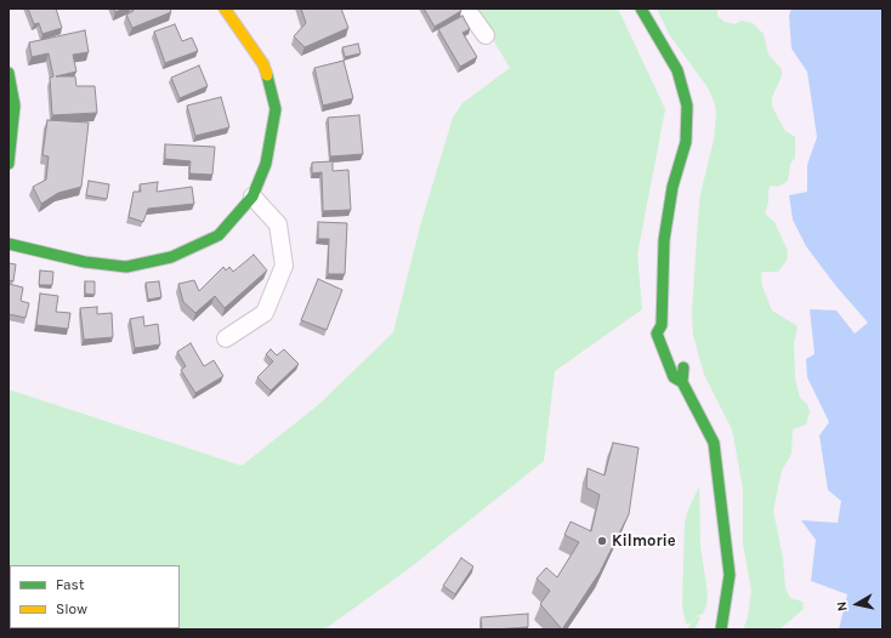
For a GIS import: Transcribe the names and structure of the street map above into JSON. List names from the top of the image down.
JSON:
{
  "places": ["Kilmorie"],
  "legend": ["Fast", "Slow"],
  "north": "left"
}
